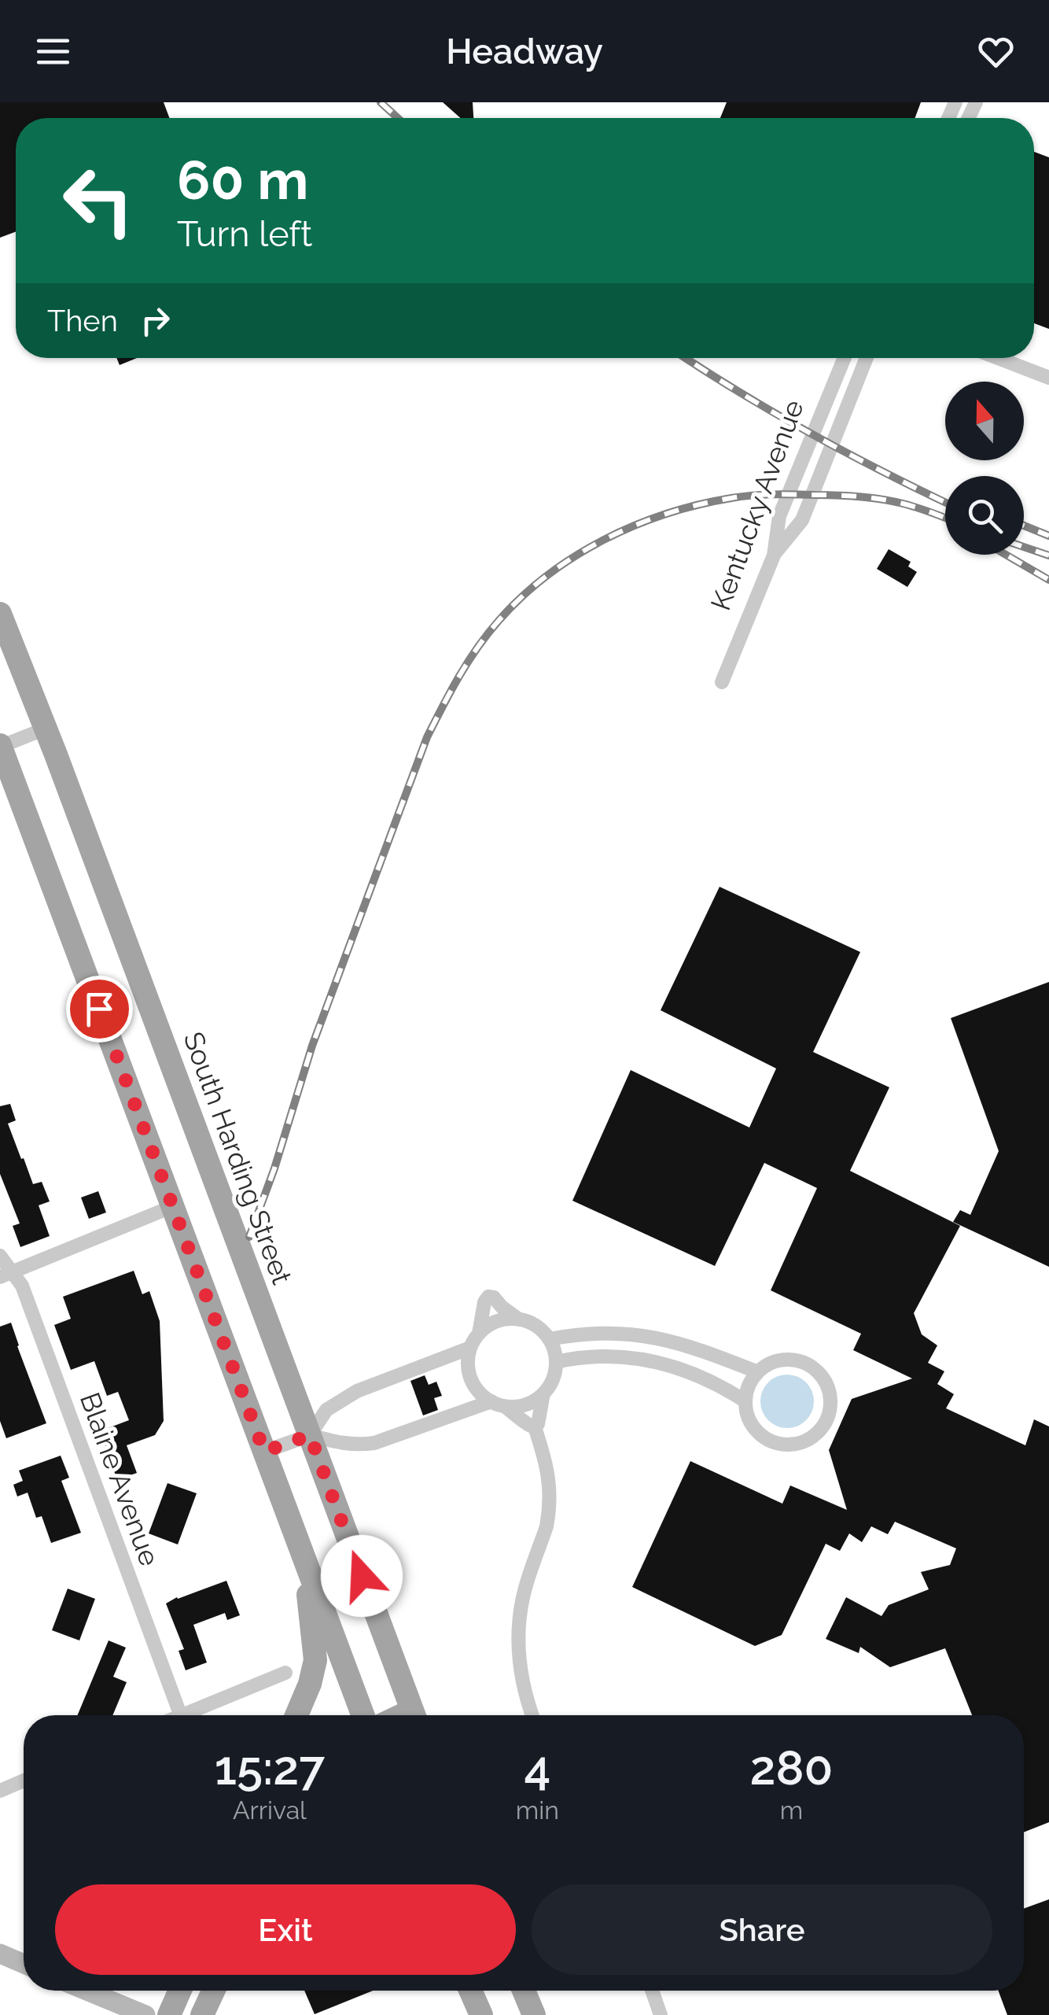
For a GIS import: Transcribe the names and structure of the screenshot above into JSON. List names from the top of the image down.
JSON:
{
  "streets": {
    "main road": ["South Harding Street"],
    "street": ["Kentucky Avenue", "Blaine Avenue"]
  },
  "north": "top",
  "page": {
    "header": "Headway",
    "turn": ["60 m", "Turn left"],
    "then": "Then",
    "eta": [
      "15:27",
      "Arrival",
      "4",
      "min",
      "280",
      "m"
    ],
    "buttons": ["Exit", "Share"]
  }
}
